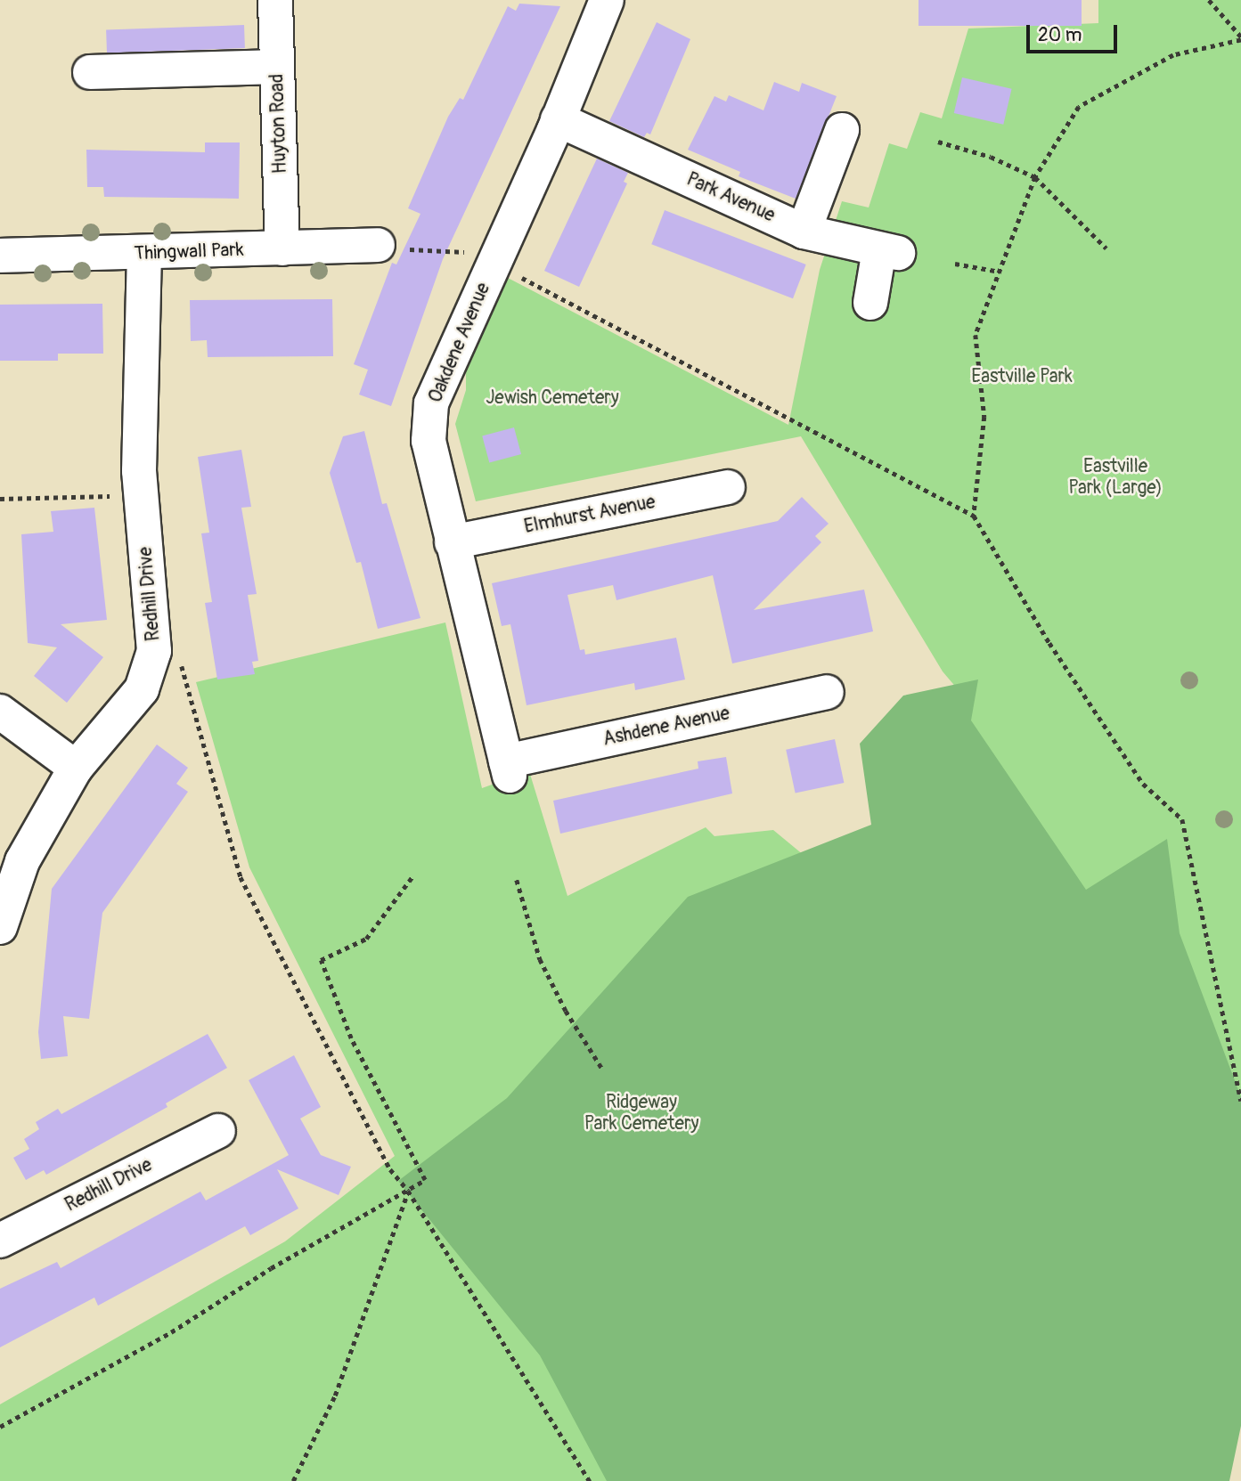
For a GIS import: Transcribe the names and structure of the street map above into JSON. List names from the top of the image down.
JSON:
{
  "streets": {
    "street": [
      "Huyton Road",
      "Park Avenue",
      "Thingwall Park",
      "Oakdene Avenue",
      "Elmhurst Avenue",
      "Redhill Drive",
      "Ashdene Avenue"
    ]
  },
  "crossings": [
    ["Huyton Road", "Thingwall Park"],
    ["Park Avenue", "Oakdene Avenue"],
    ["Thingwall Park", "Redhill Drive"],
    ["Oakdene Avenue", "Elmhurst Avenue"],
    ["Oakdene Avenue", "Ashdene Avenue"]
  ],
  "parks": [
    "Eastville Park",
    "Jewish Cemetery",
    "Eastville Park (Large)",
    "Ridgeway Park Cemetery"
  ],
  "scale_bar": "20 m"
}
